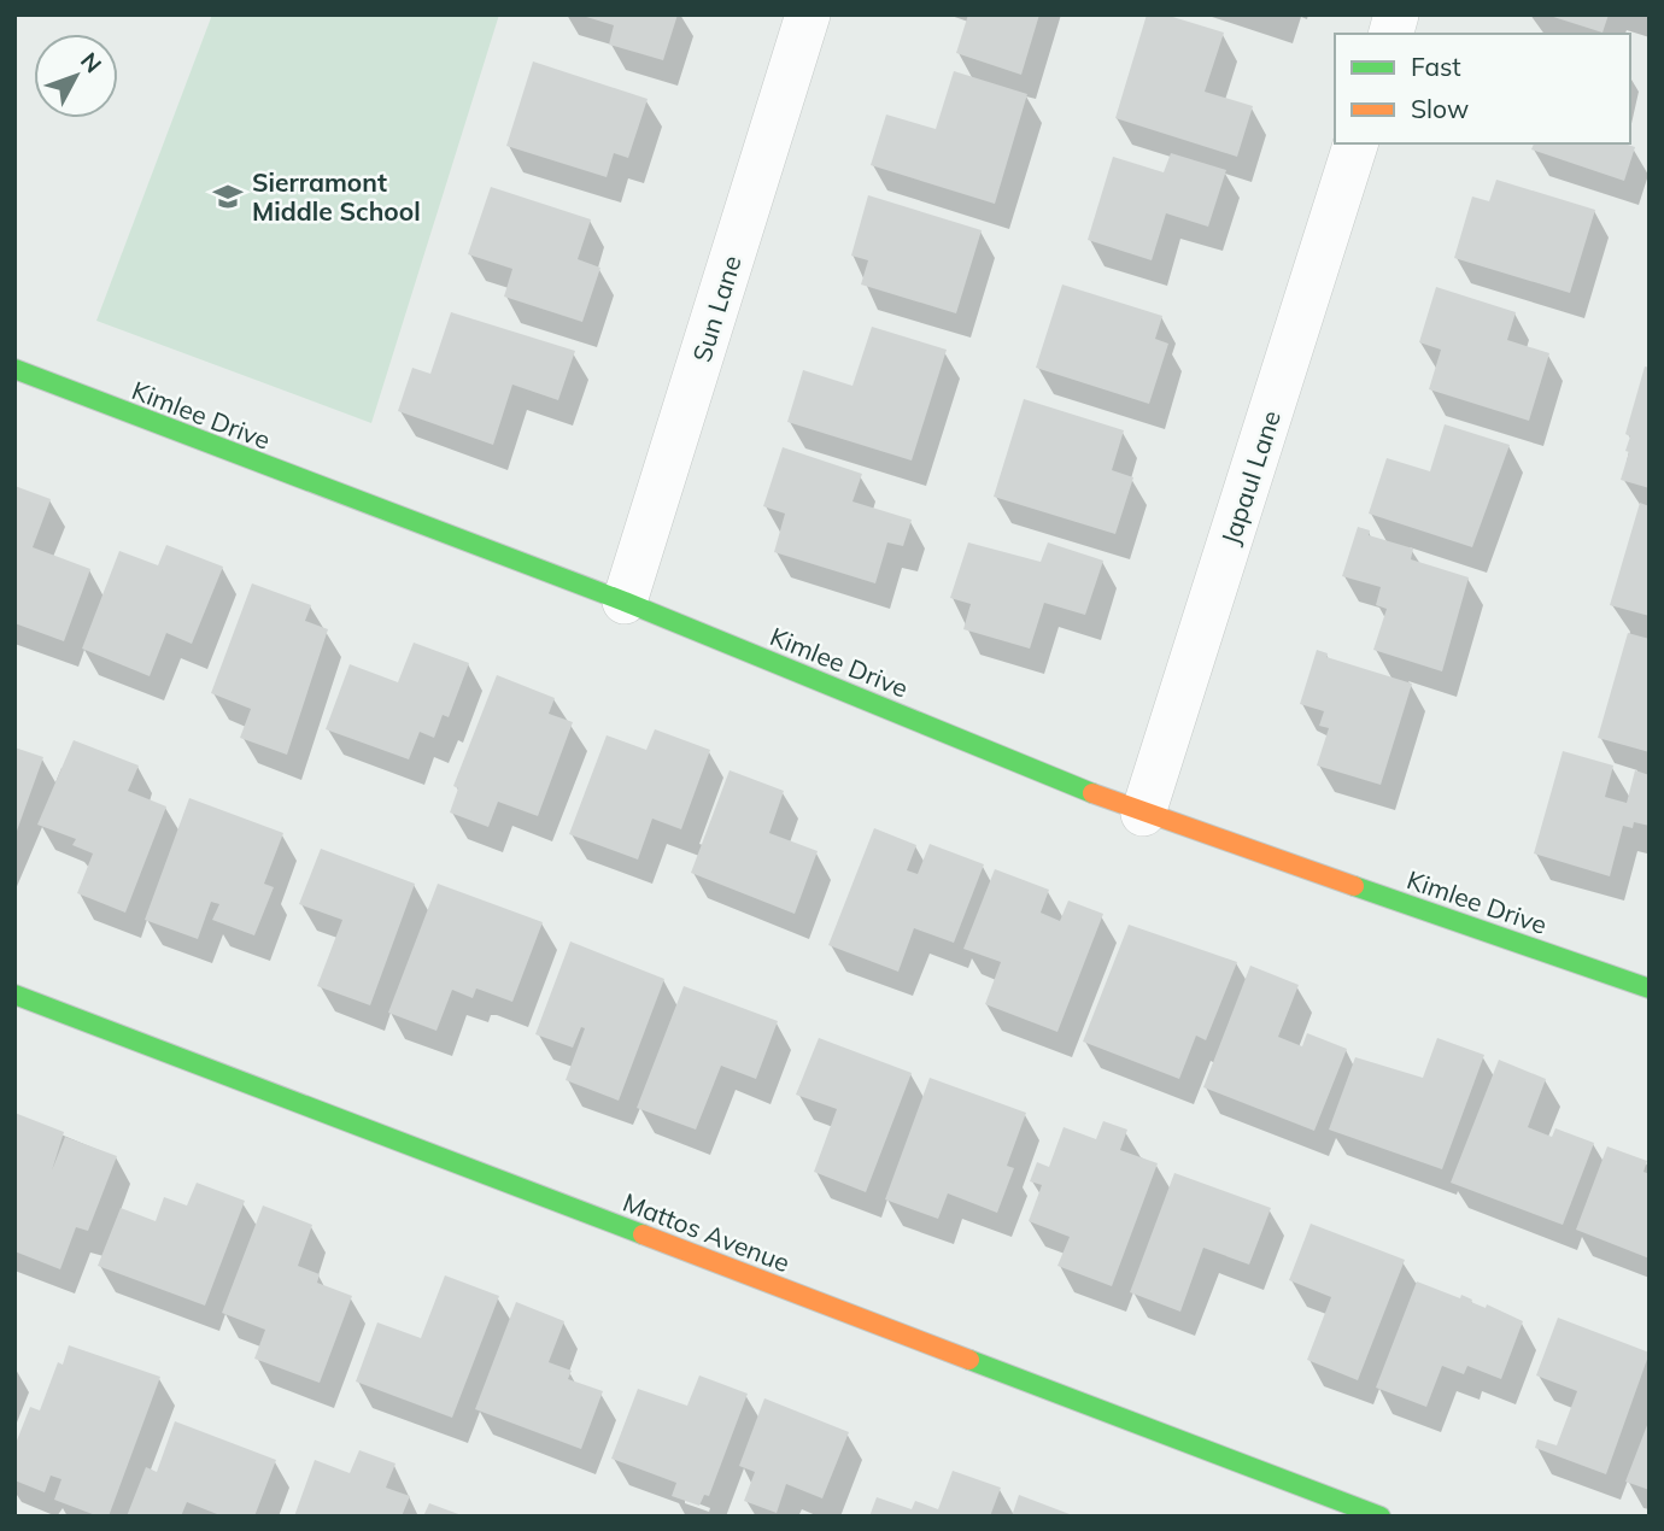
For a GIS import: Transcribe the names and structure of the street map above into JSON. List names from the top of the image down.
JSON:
{
  "streets": {
    "street": [
      "Sun Lane",
      "Kimlee Drive",
      "Japaul Lane",
      "Mattos Avenue"
    ]
  },
  "crossings": [
    ["Sun Lane", "Kimlee Drive"],
    ["Kimlee Drive", "Japaul Lane"]
  ],
  "places": {
    "school or university": ["Sierramont Middle School"]
  },
  "legend": ["Fast", "Slow"],
  "north": "top right"
}
